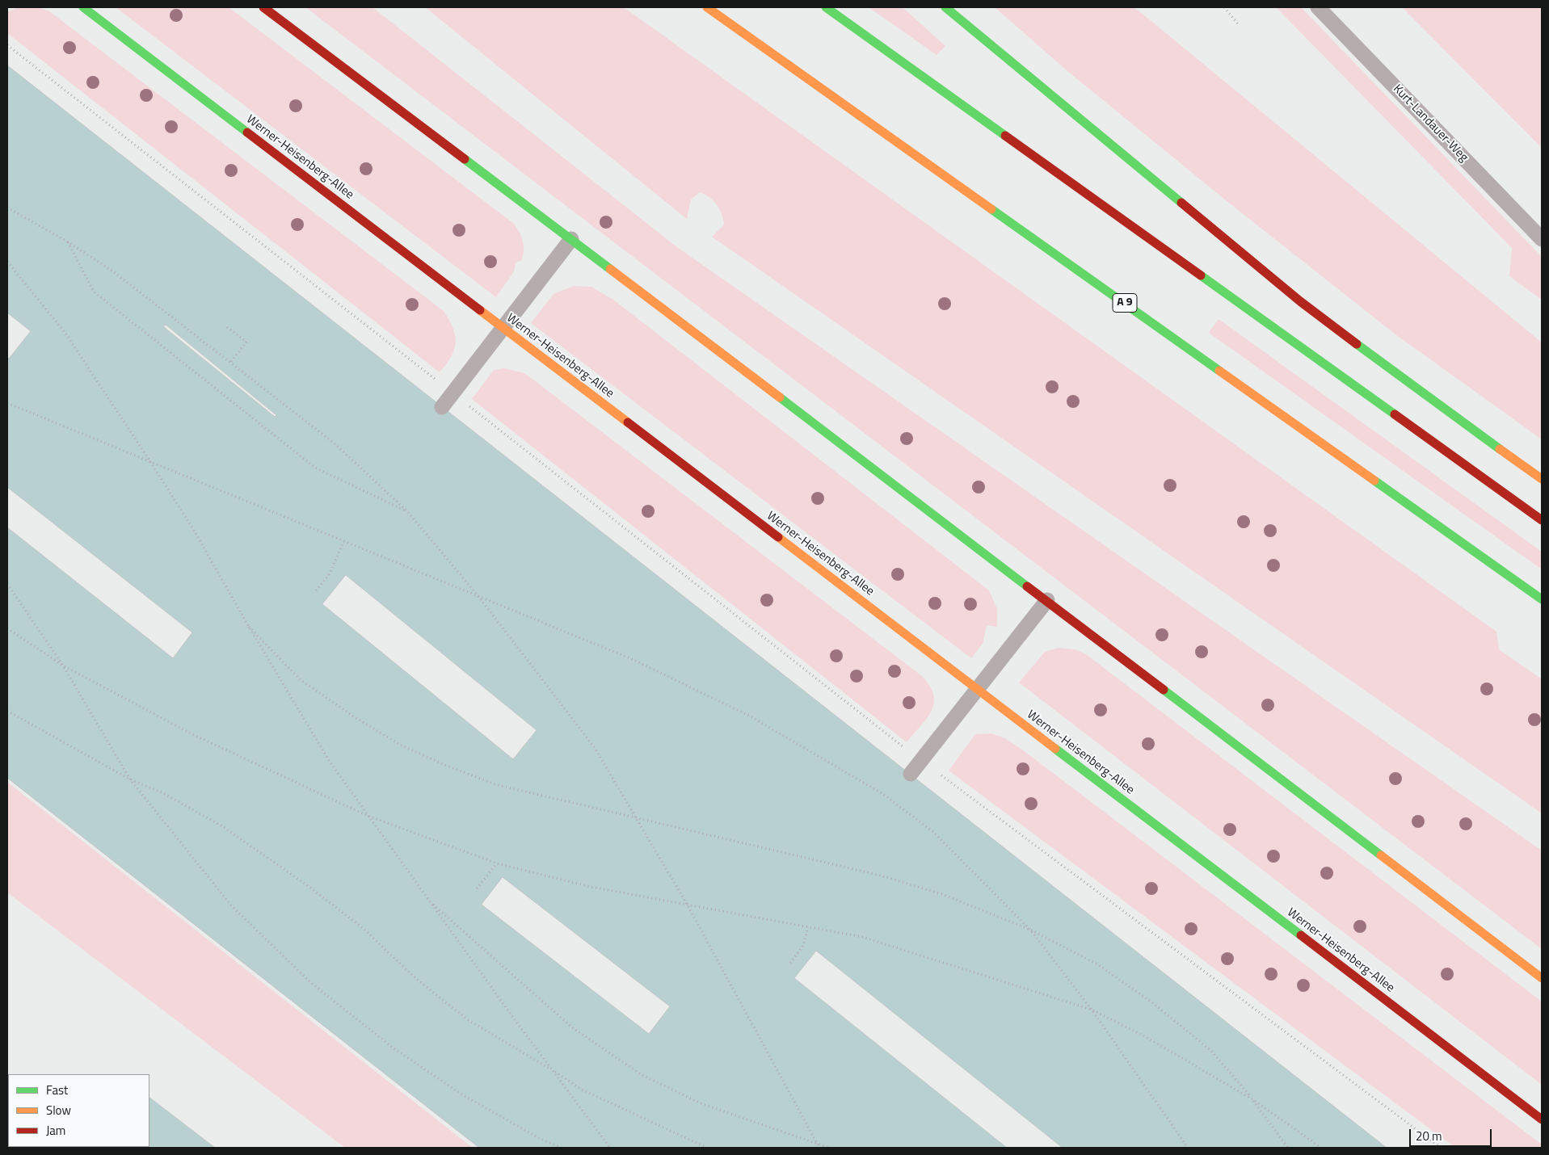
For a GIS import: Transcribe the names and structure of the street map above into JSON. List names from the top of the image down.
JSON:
{
  "streets": {
    "main road": ["Werner-Heisenberg-Allee", "A 9"],
    "lane": ["Kurt-Landauer-Weg"]
  },
  "legend": ["Fast", "Slow", "Jam"],
  "scale_bar": "20 m"
}
